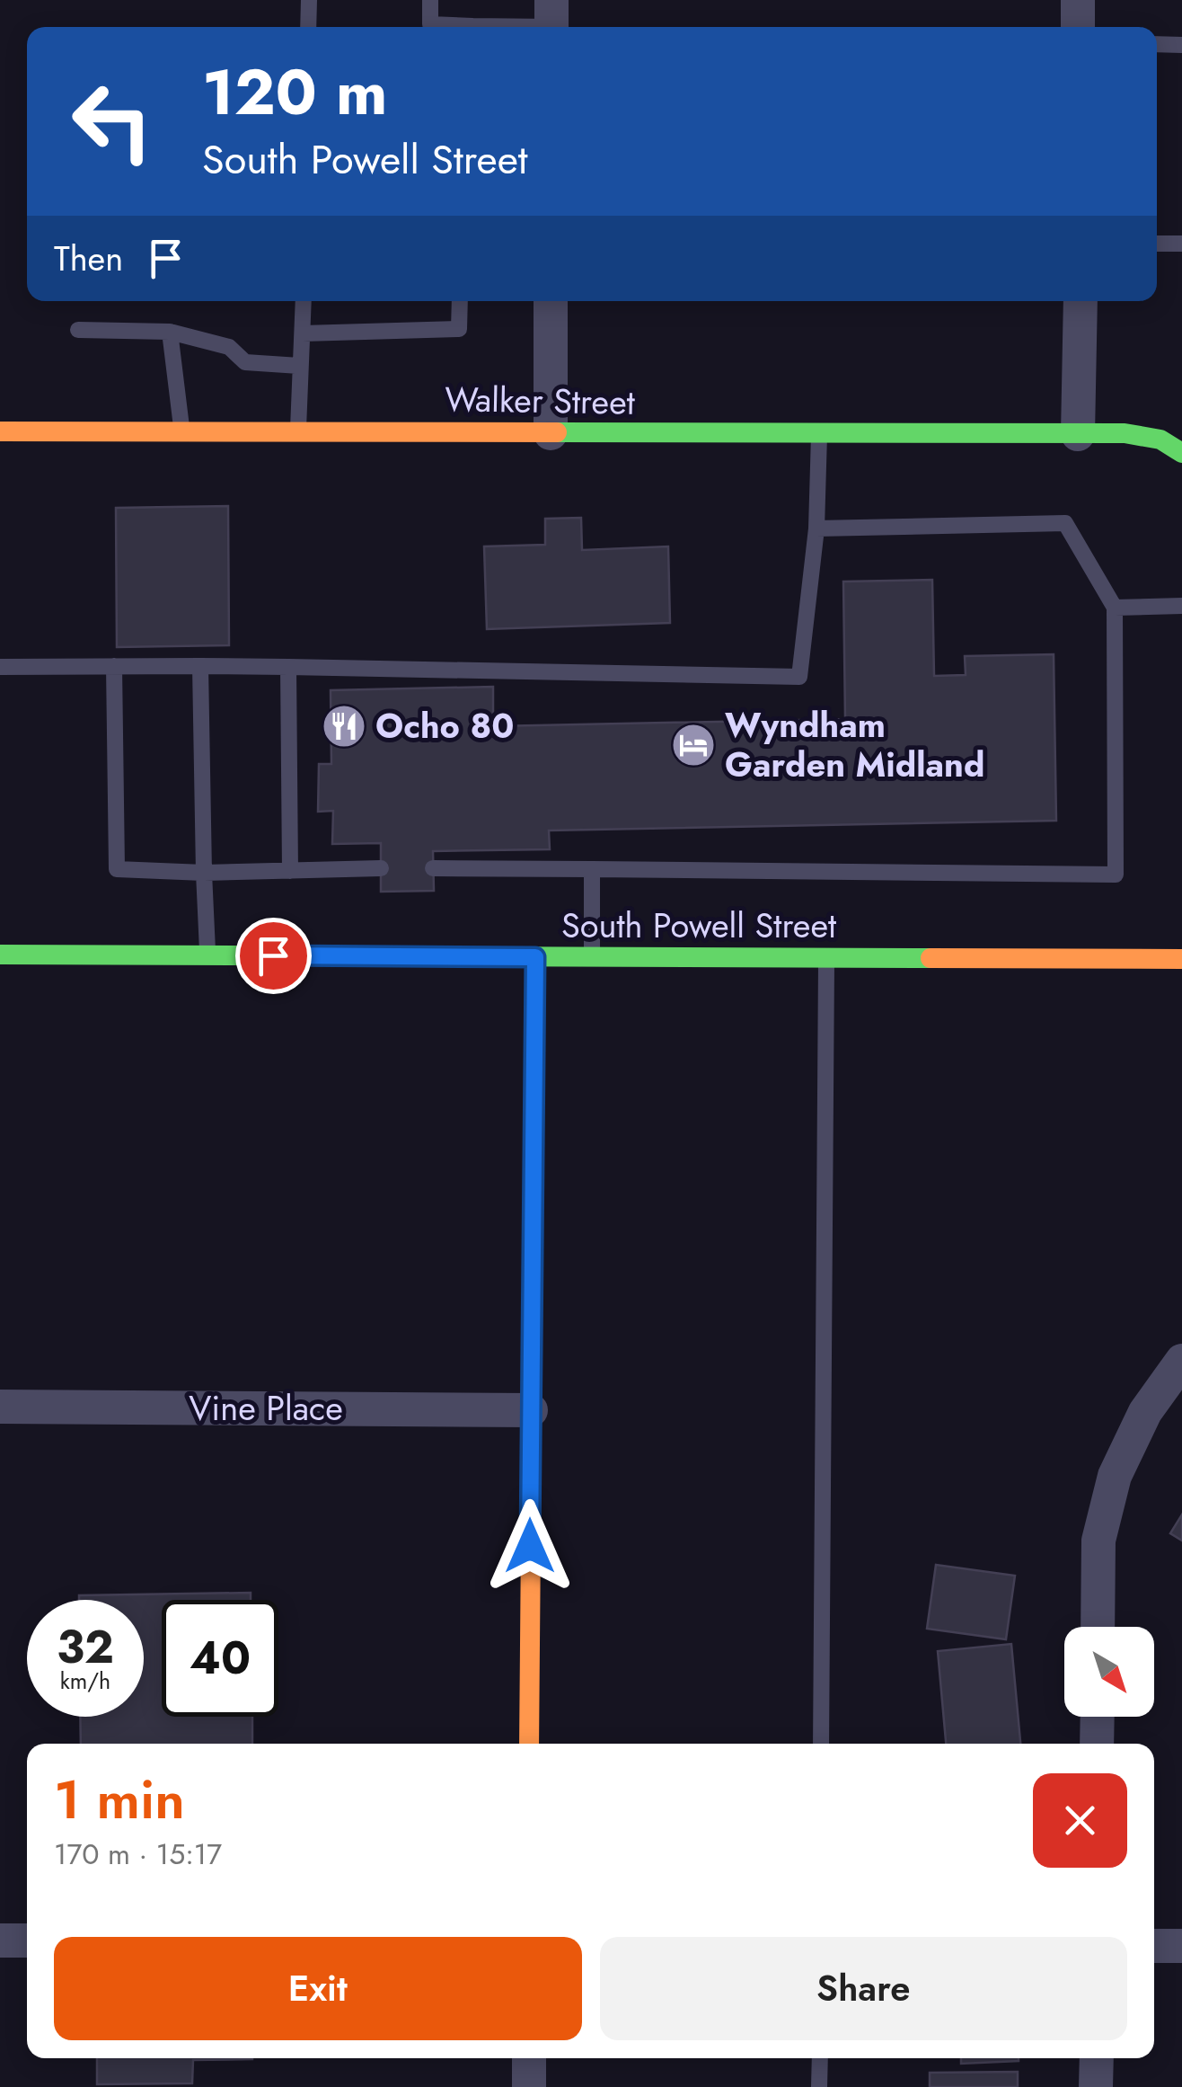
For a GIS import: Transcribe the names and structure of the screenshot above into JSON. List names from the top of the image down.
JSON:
{
  "streets": {
    "street": ["Walker Street", "South Powell Street", "Vine Place"]
  },
  "places": {
    "restaurant": ["Ocho 80"],
    "hotel": ["Wyndham Garden Midland"]
  },
  "north": "bottom right",
  "page": {
    "turn": ["120 m", "South Powell Street"],
    "then": "Then",
    "speed": "32 km/h",
    "limit": "40",
    "heading": ["1 min", "170 m · 15:17"],
    "buttons": ["Exit", "Share"]
  }
}
